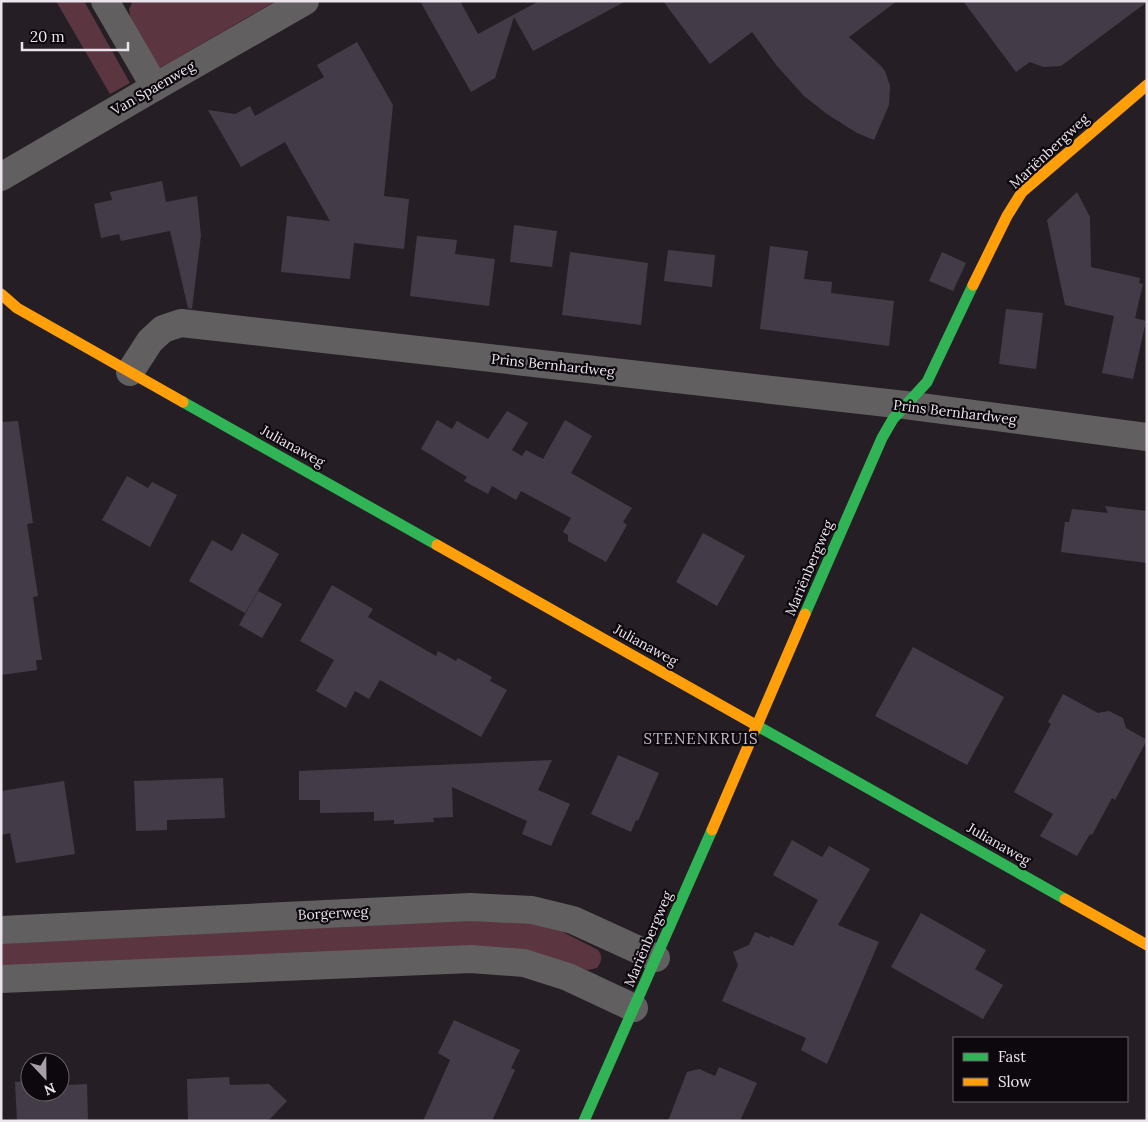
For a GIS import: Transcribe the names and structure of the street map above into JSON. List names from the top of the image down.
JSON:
{
  "streets": {
    "street": [
      "Van Spaenweg",
      "Mariënbergweg",
      "Prins Bernhardweg",
      "Julianaweg",
      "Borgerweg"
    ]
  },
  "crossings": [
    ["Mariënbergweg", "Prins Bernhardweg"],
    ["Mariënbergweg", "Julianaweg"],
    ["Mariënbergweg", "Borgerweg"],
    ["Prins Bernhardweg", "Julianaweg"]
  ],
  "districts": ["STENENKRUIS"],
  "legend": ["Fast", "Slow"],
  "scale_bar": "20 m",
  "north": "bottom"
}
